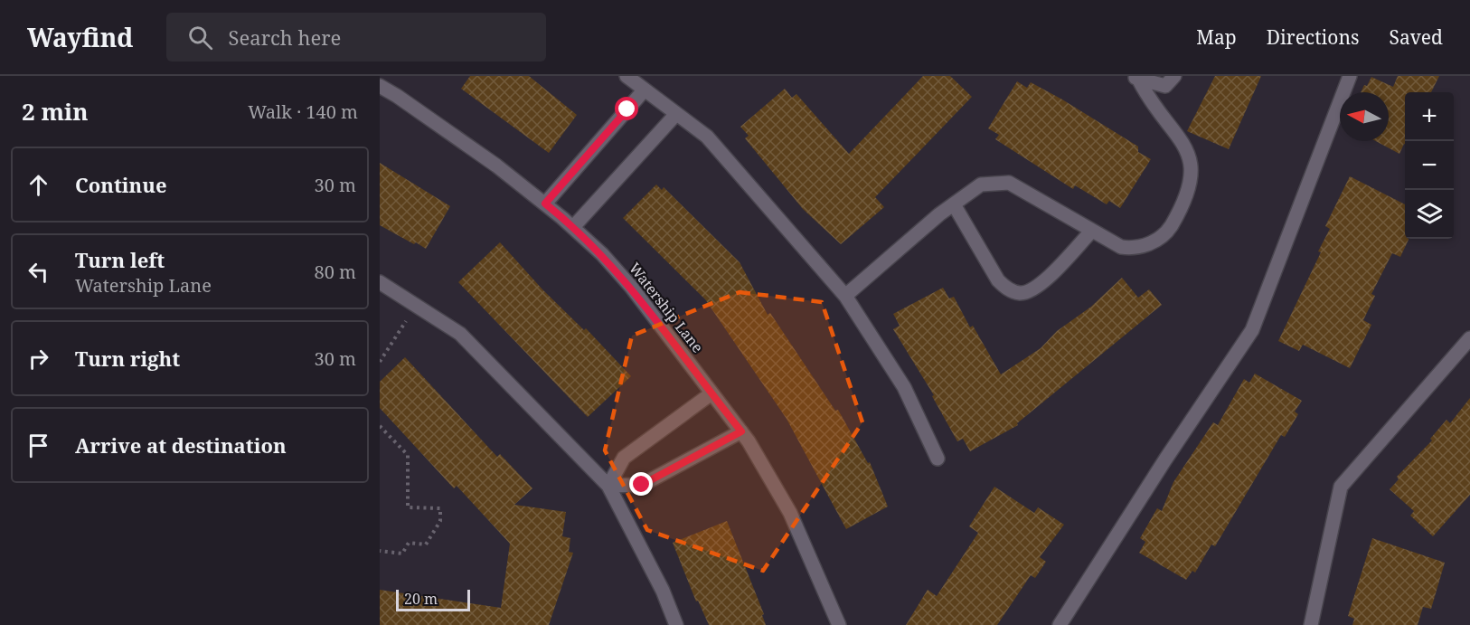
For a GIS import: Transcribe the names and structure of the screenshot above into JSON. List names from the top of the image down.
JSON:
{
  "streets": {
    "street": ["Watership Lane"]
  },
  "scale_bar": "20 m",
  "north": "left",
  "page": {
    "header": "Wayfind",
    "search": "Search here",
    "nav": ["Map", "Directions", "Saved"],
    "heading": ["2 min", "Walk · 140 m"],
    "map_buttons": ["+", "−"],
    "list": [
      ["Continue", "30 m"],
      ["Turn left", "Watership Lane", "80 m"],
      ["Turn right", "30 m"],
      "Arrive at destination"
    ],
    "scale": "20 m"
  }
}
